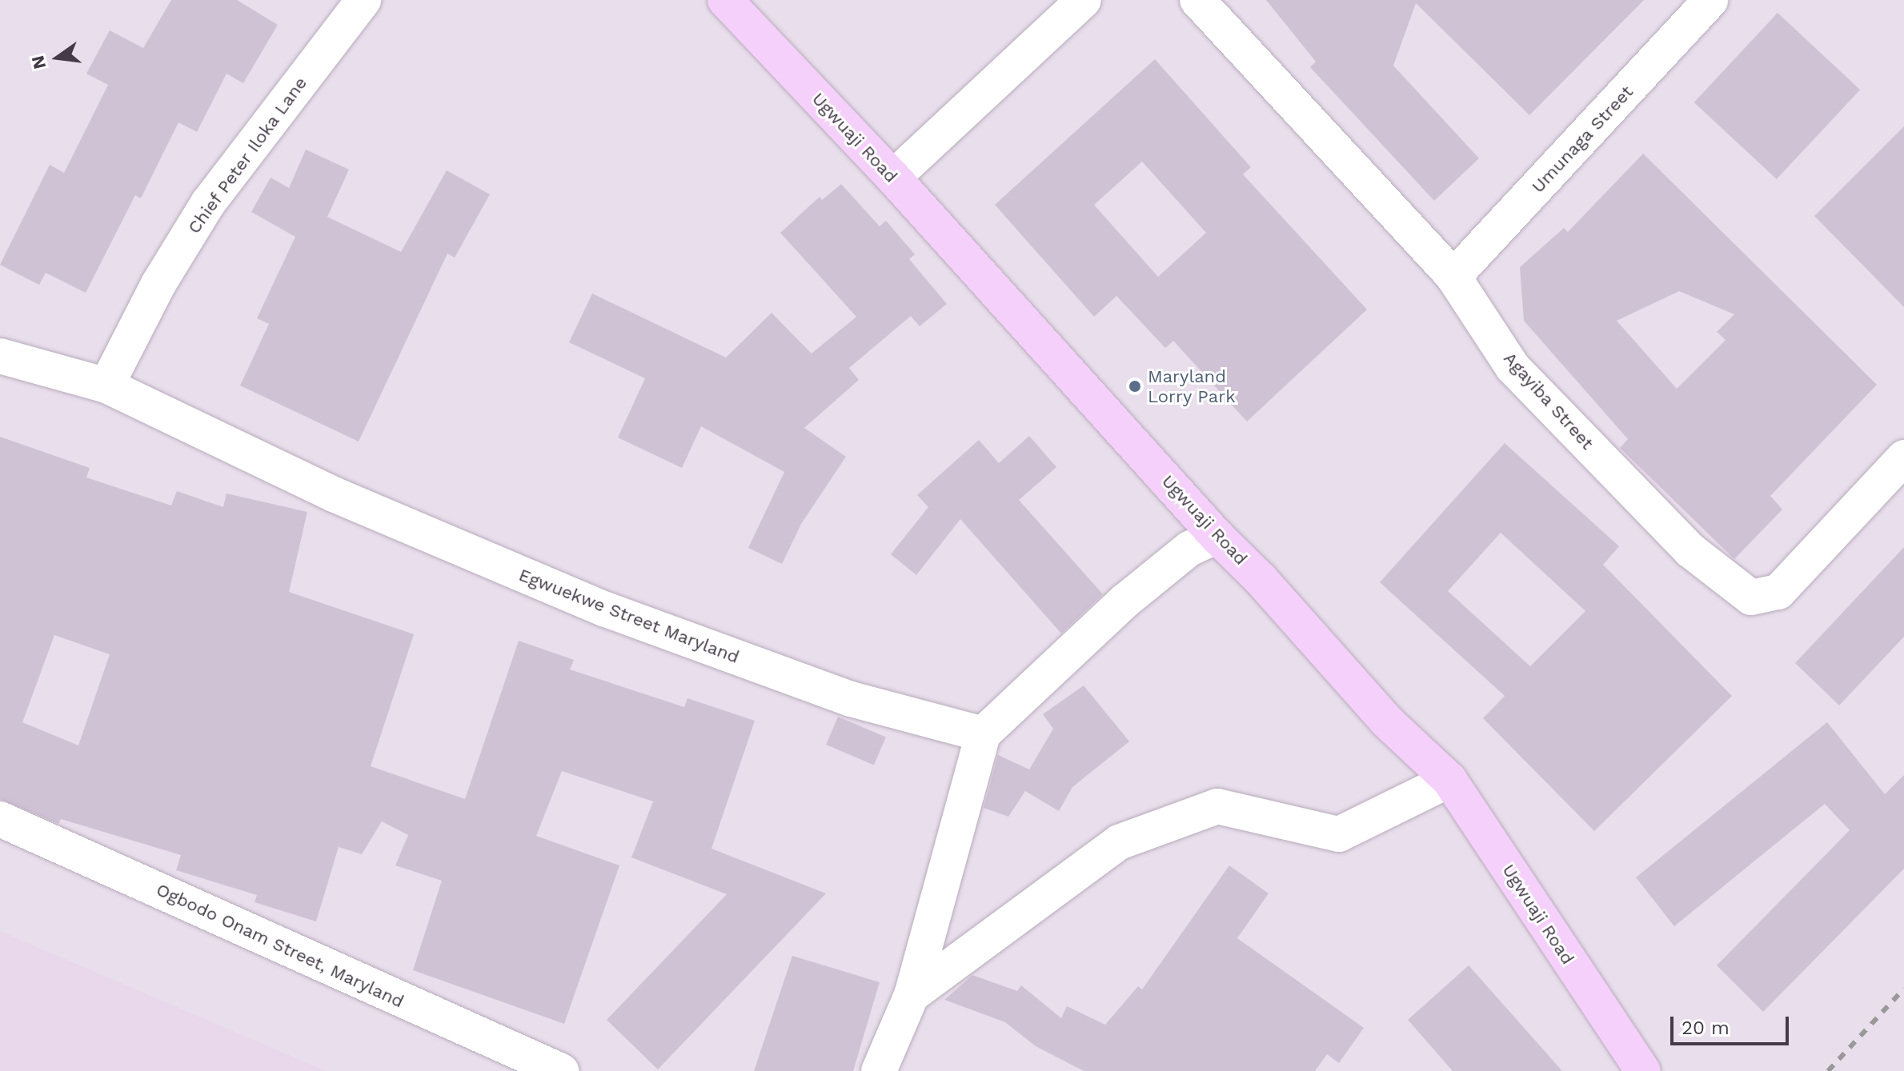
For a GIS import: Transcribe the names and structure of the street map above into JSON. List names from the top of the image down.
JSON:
{
  "streets": {
    "main road": ["Ugwuaji Road"],
    "street": [
      "Umunaga Street",
      "Chief Peter Iloka Lane",
      "Agayiba Street",
      "Egwuekwe Street Maryland",
      "Ogbodo Onam Street, Maryland"
    ]
  },
  "crossings": [
    ["Umunaga Street", "Agayiba Street"],
    ["Chief Peter Iloka Lane", "Egwuekwe Street Maryland"]
  ],
  "places": ["Maryland Lorry Park"],
  "scale_bar": "20 m",
  "north": "left"
}
